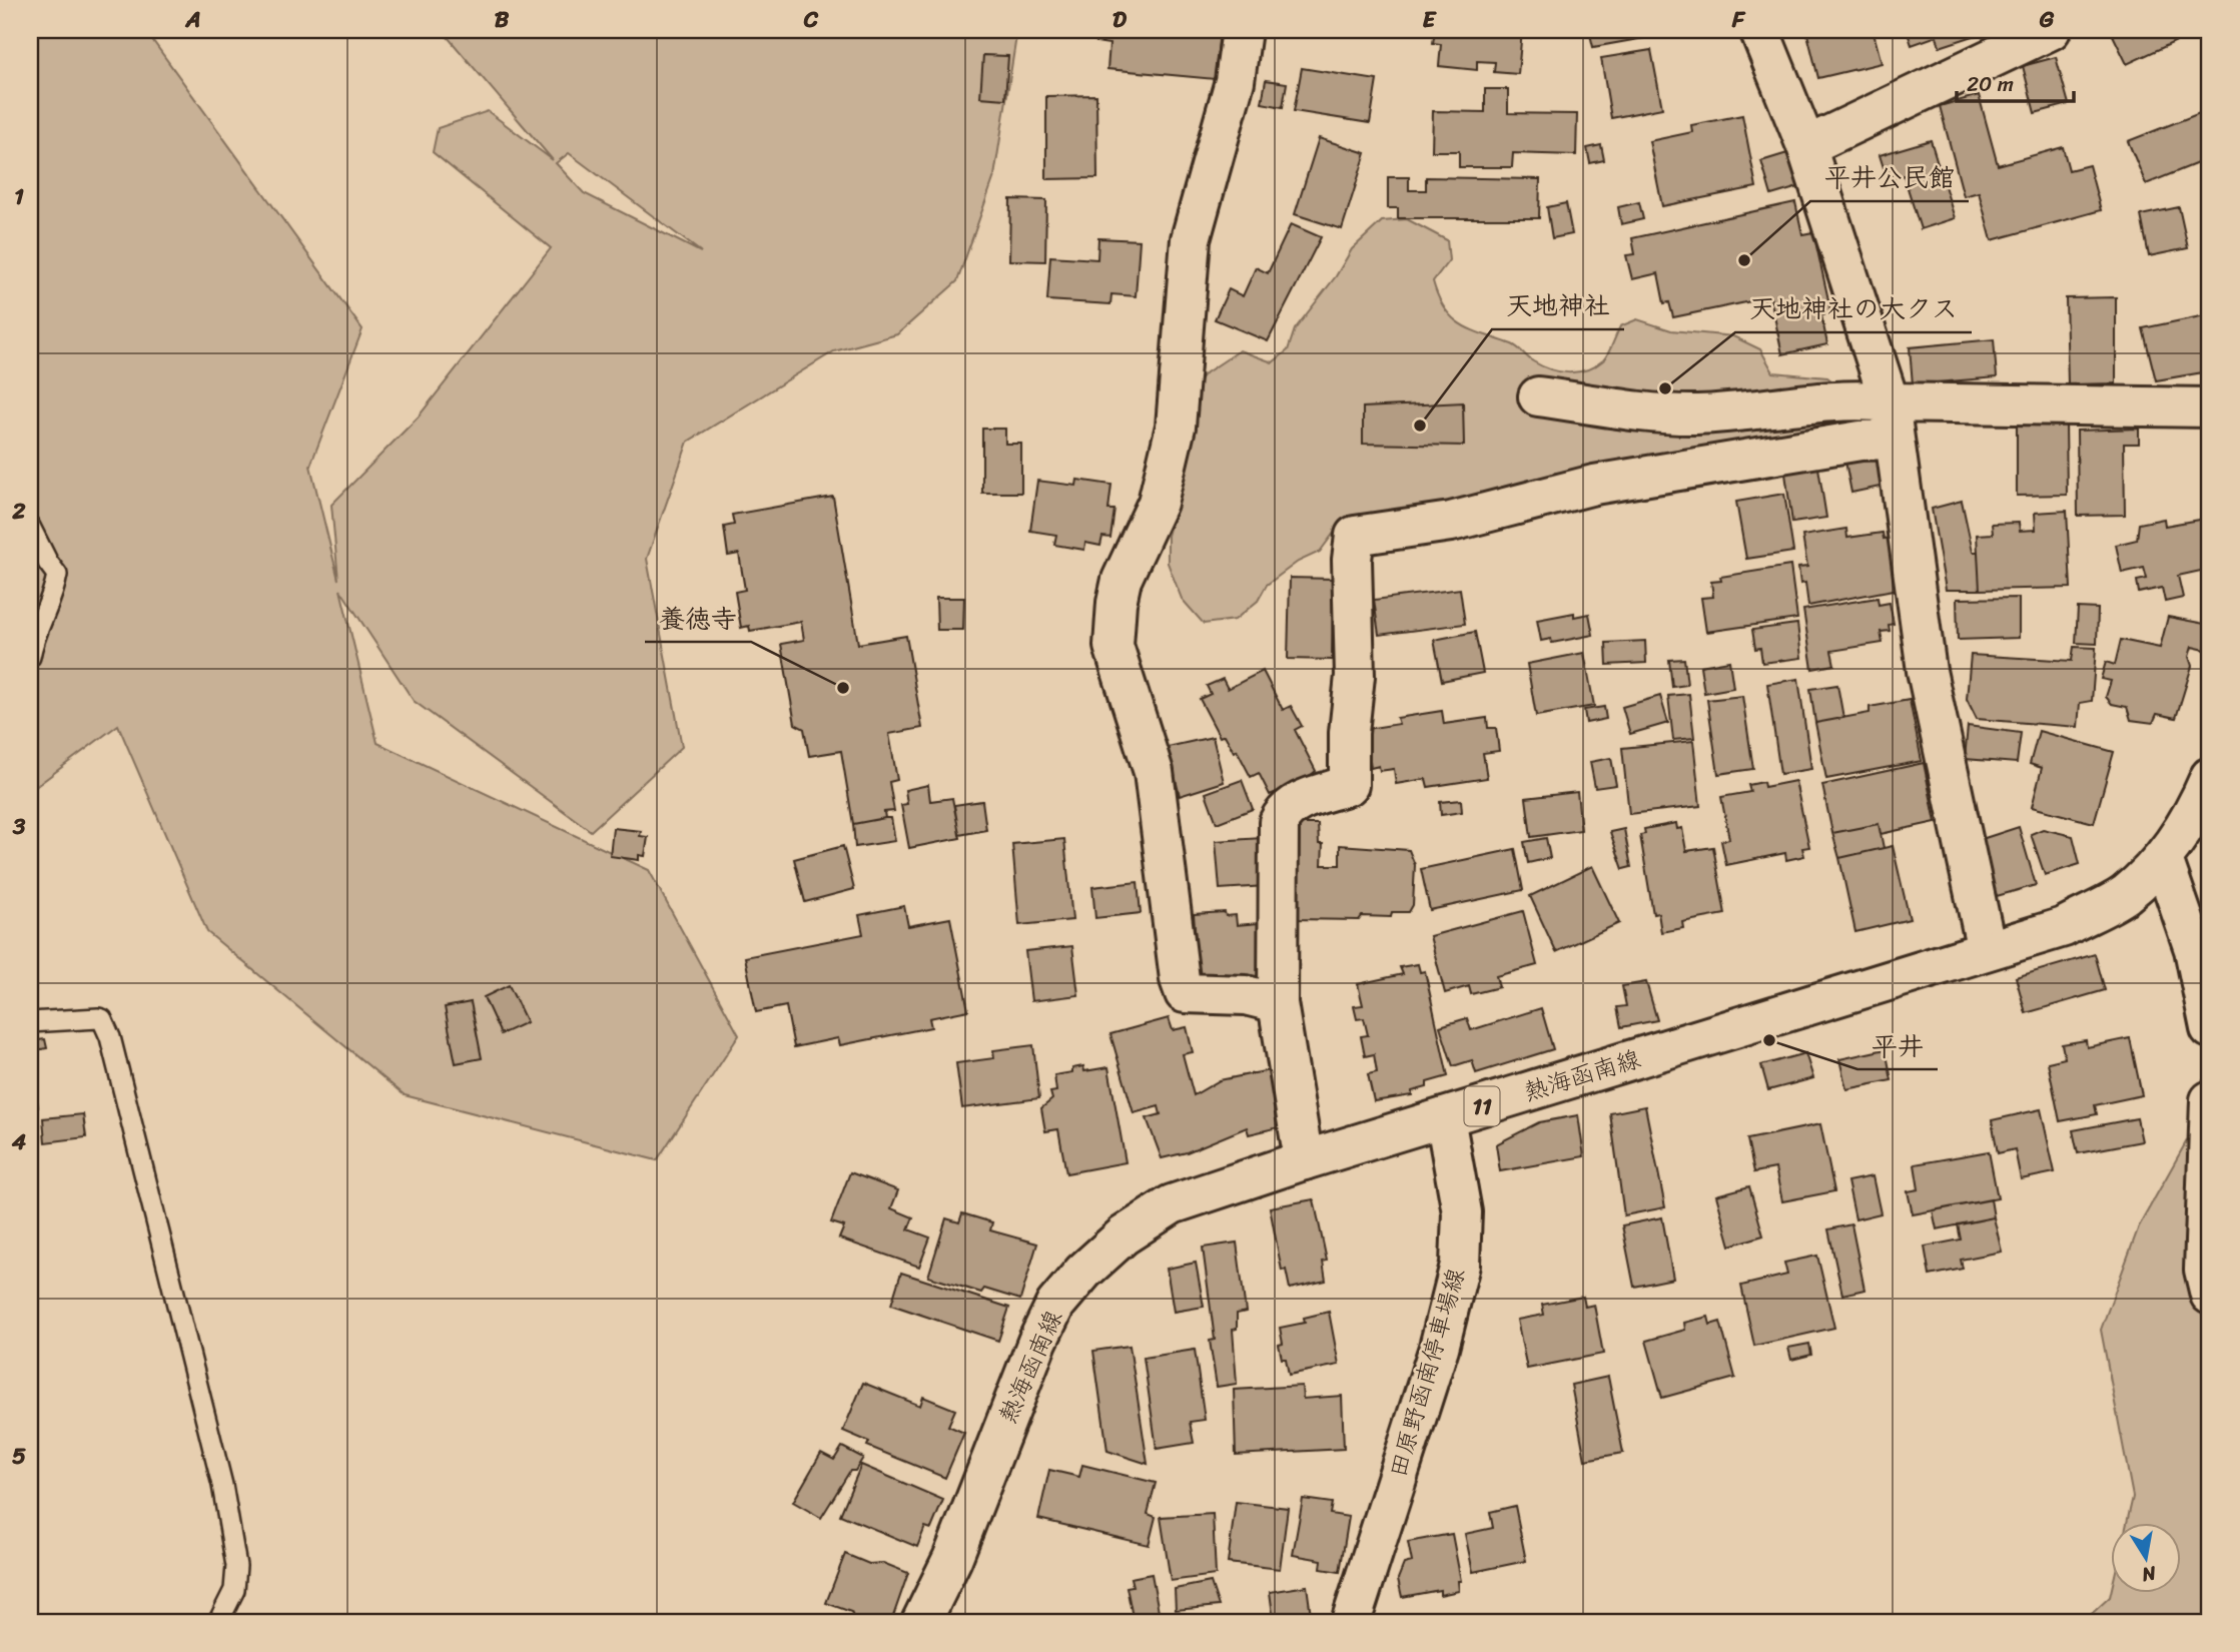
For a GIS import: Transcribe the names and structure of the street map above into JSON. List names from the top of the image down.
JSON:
{
  "streets": {
    "street": ["熱海函南線", "11", "田原野函南停車場線"]
  },
  "crossings": [
    ["熱海函南線", "田原野函南停車場線"]
  ],
  "places": [
    "平井公民館",
    "天地神社の大クス",
    "天地神社",
    "養徳寺",
    "平井"
  ],
  "scale_bar": "20 m",
  "north": "bottom",
  "grid": {
    "columns": [
      "A",
      "B",
      "C",
      "D",
      "E",
      "F",
      "G"
    ],
    "rows": [
      "1",
      "2",
      "3",
      "4",
      "5"
    ]
  }
}
